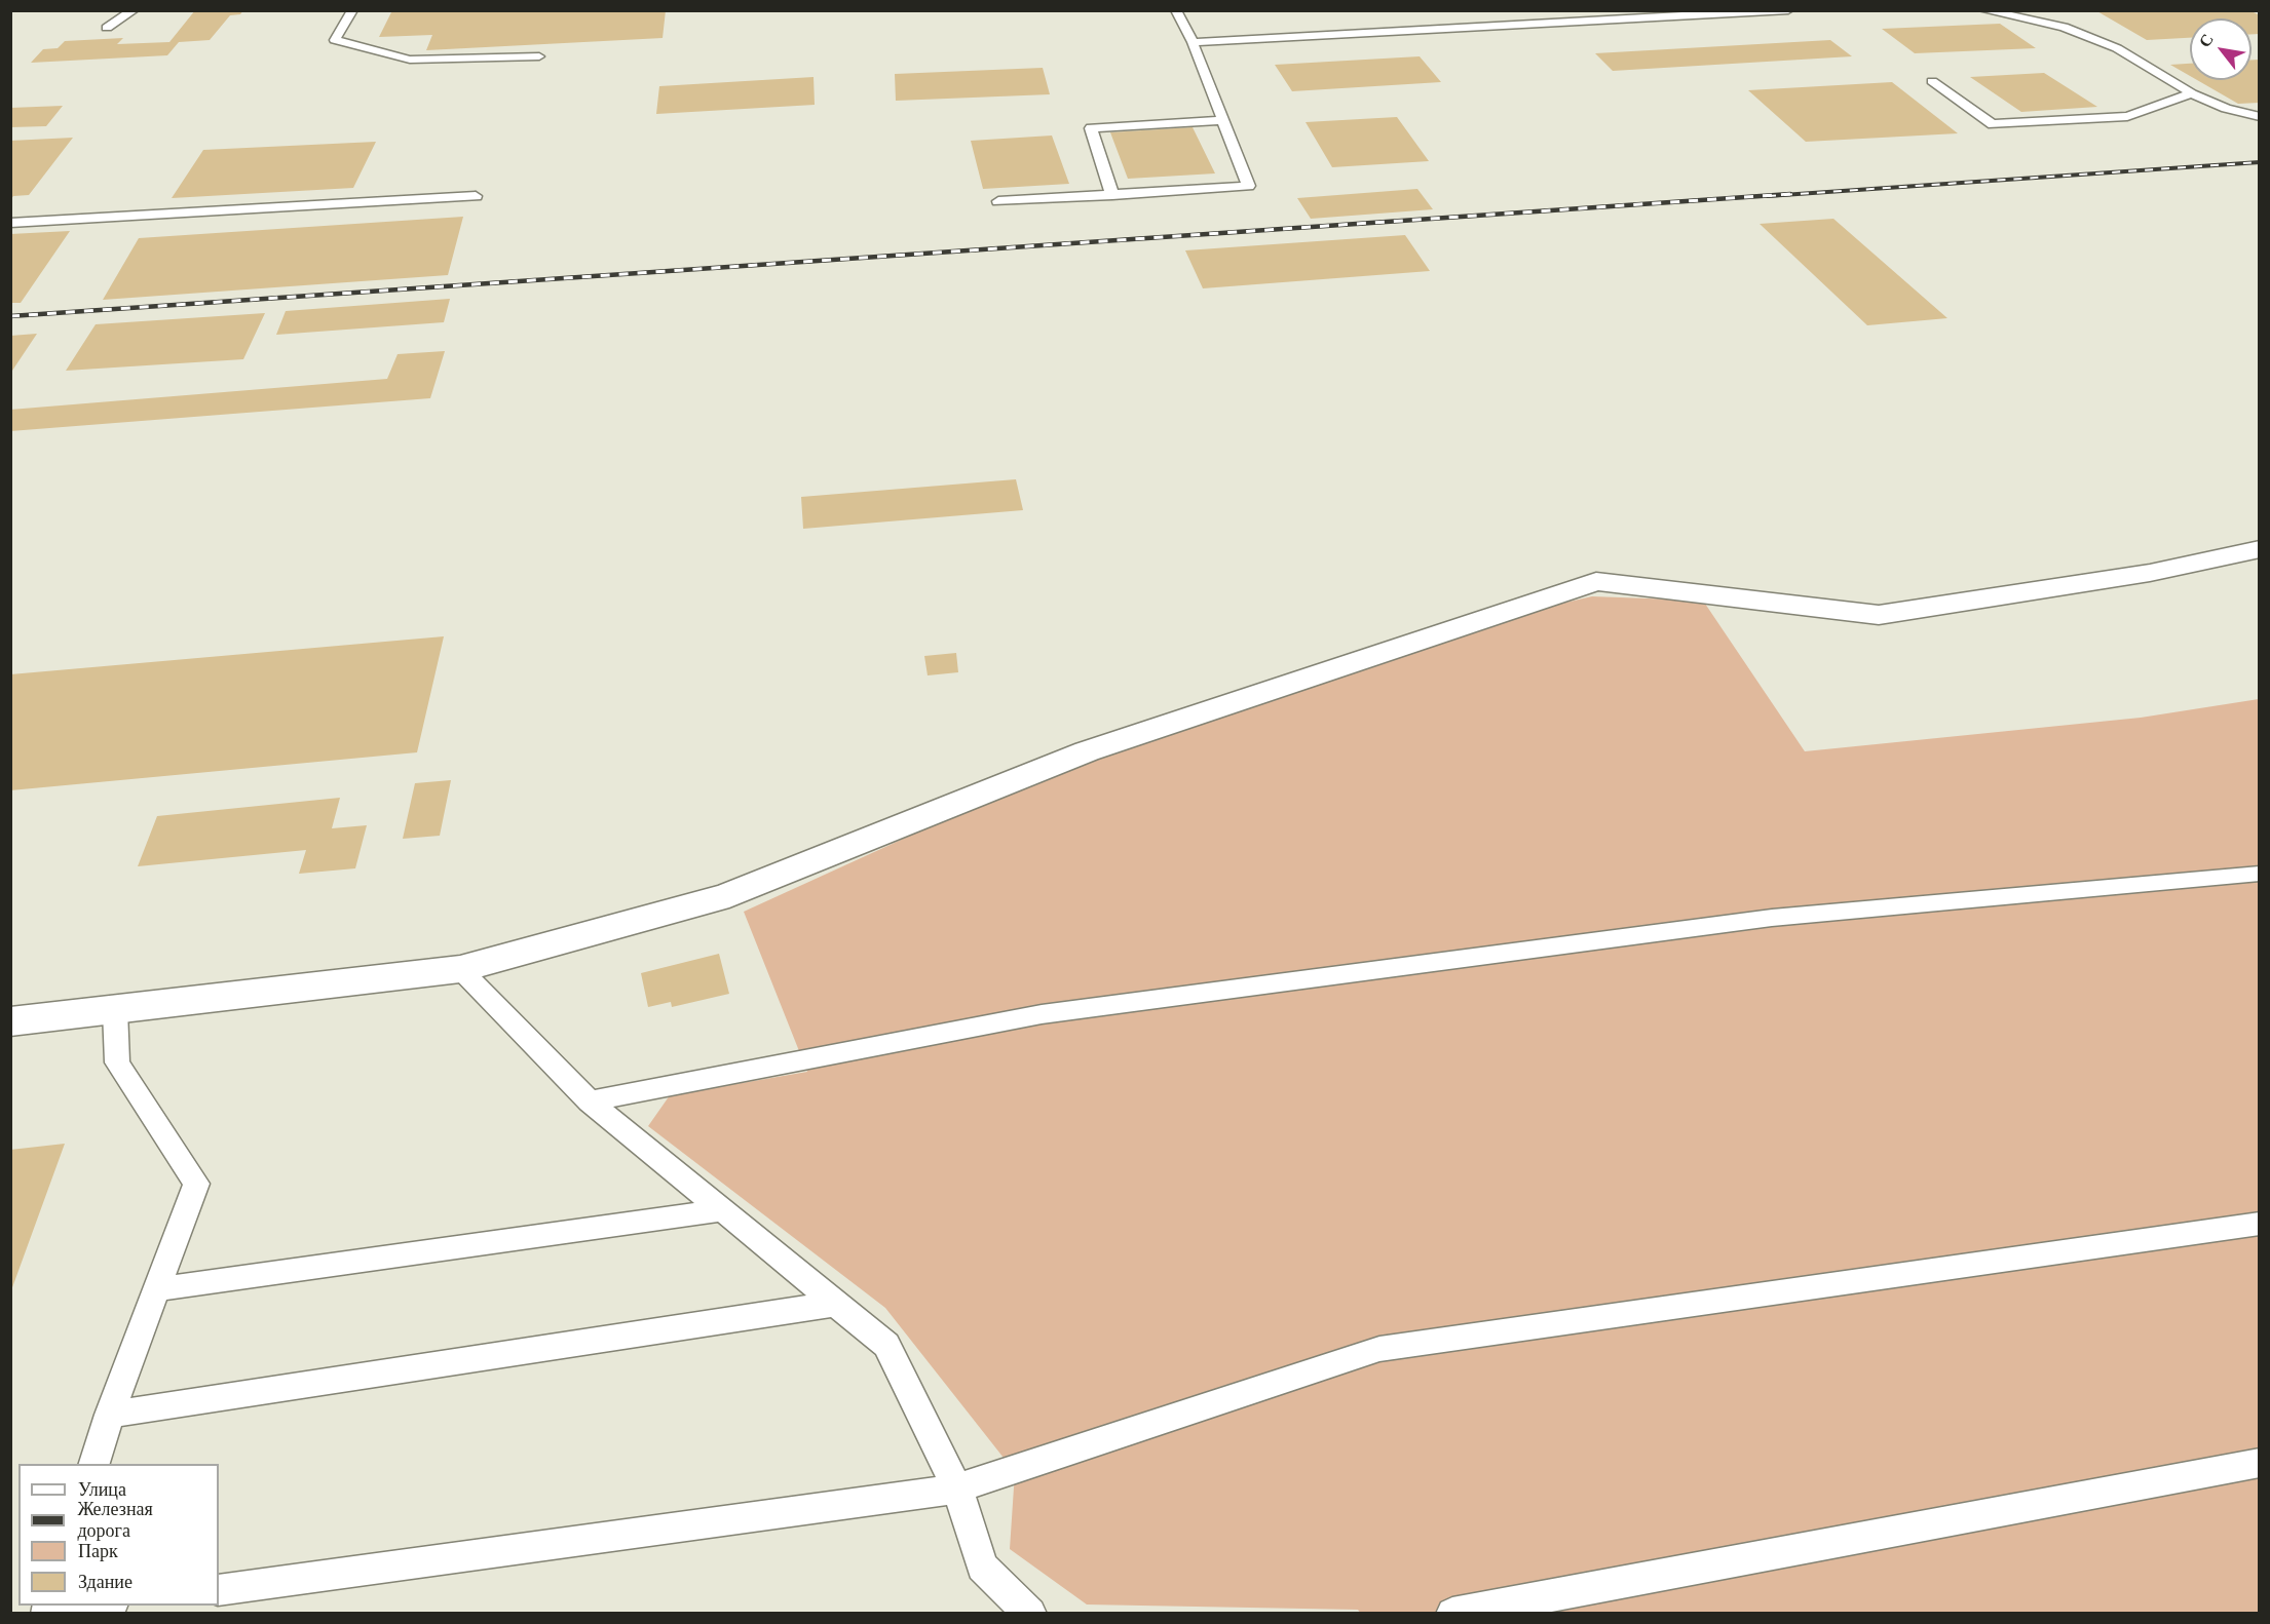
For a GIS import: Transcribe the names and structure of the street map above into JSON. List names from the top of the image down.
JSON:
{
  "legend": [
    "Улица",
    "Железная дорога",
    "Парк",
    "Здание"
  ],
  "north": "top left"
}
